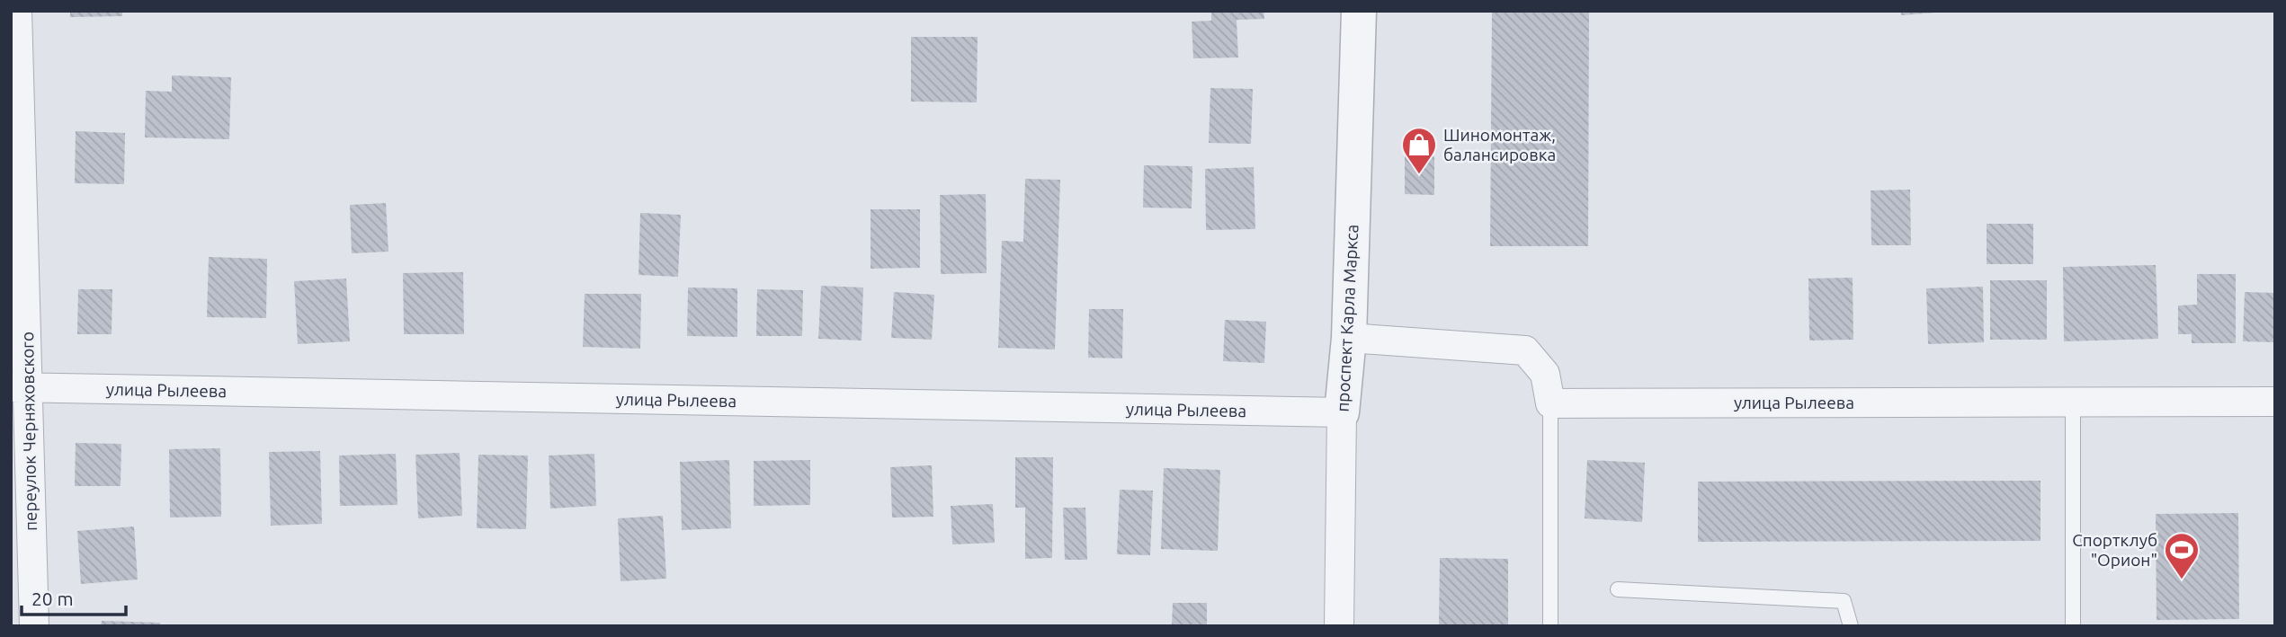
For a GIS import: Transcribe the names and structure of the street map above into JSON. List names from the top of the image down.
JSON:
{
  "streets": {
    "street": ["проспект Карла Маркса", "улица Рылеева", "переулок Черняховского"]
  },
  "crossings": [
    ["проспект Карла Маркса", "улица Рылеева"],
    ["улица Рылеева", "переулок Черняховского"]
  ],
  "places": {
    "shop": ["Шиномонтаж, балансировка"],
    "sports": ["Спортклуб \"Орион\""]
  },
  "scale_bar": "20 m"
}
